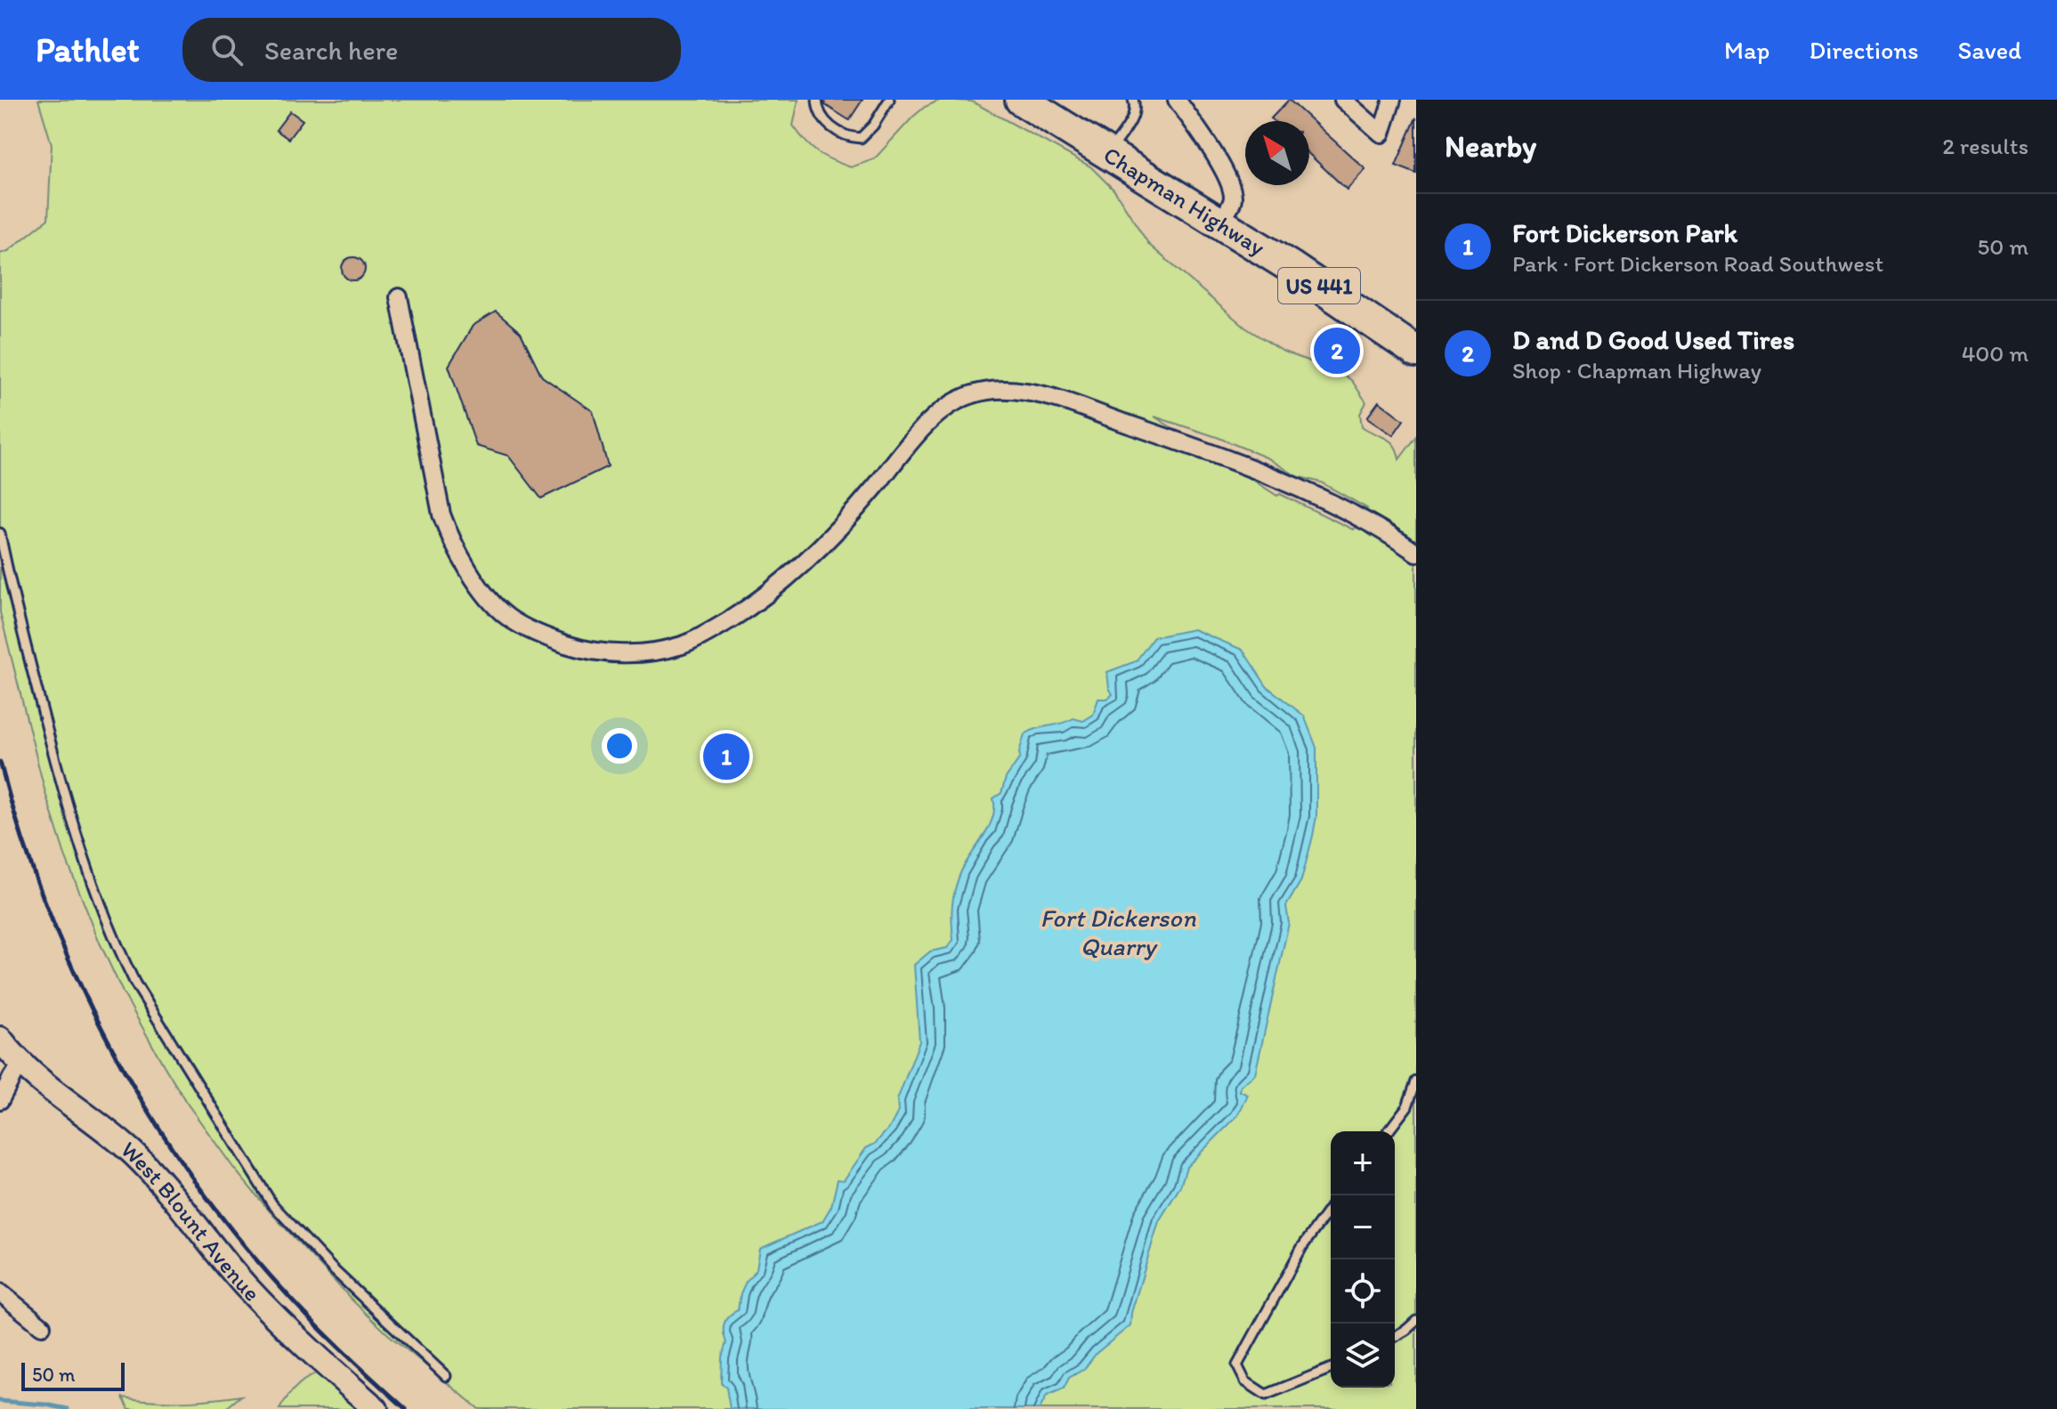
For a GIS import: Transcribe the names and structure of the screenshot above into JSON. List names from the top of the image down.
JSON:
{
  "streets": {
    "highway": ["Chapman Highway", "US 441"],
    "street": ["West Blount Avenue"]
  },
  "water": ["Fort Dickerson Quarry"],
  "scale_bar": "50 m",
  "north": "top left",
  "page": {
    "header": "Pathlet",
    "search": "Search here",
    "nav": ["Map", "Directions", "Saved"],
    "heading": ["Nearby", "2 results"],
    "list": [
      {
        "mark": "1",
        "name": "Fort Dickerson Park",
        "note": "Park · Fort Dickerson Road Southwest",
        "value": "50 m"
      },
      {
        "mark": "2",
        "name": "D and D Good Used Tires",
        "note": "Shop · Chapman Highway",
        "value": "400 m"
      }
    ],
    "pins": ["2", "1"],
    "map_buttons": ["+", "−"],
    "scale": "50 m"
  }
}
